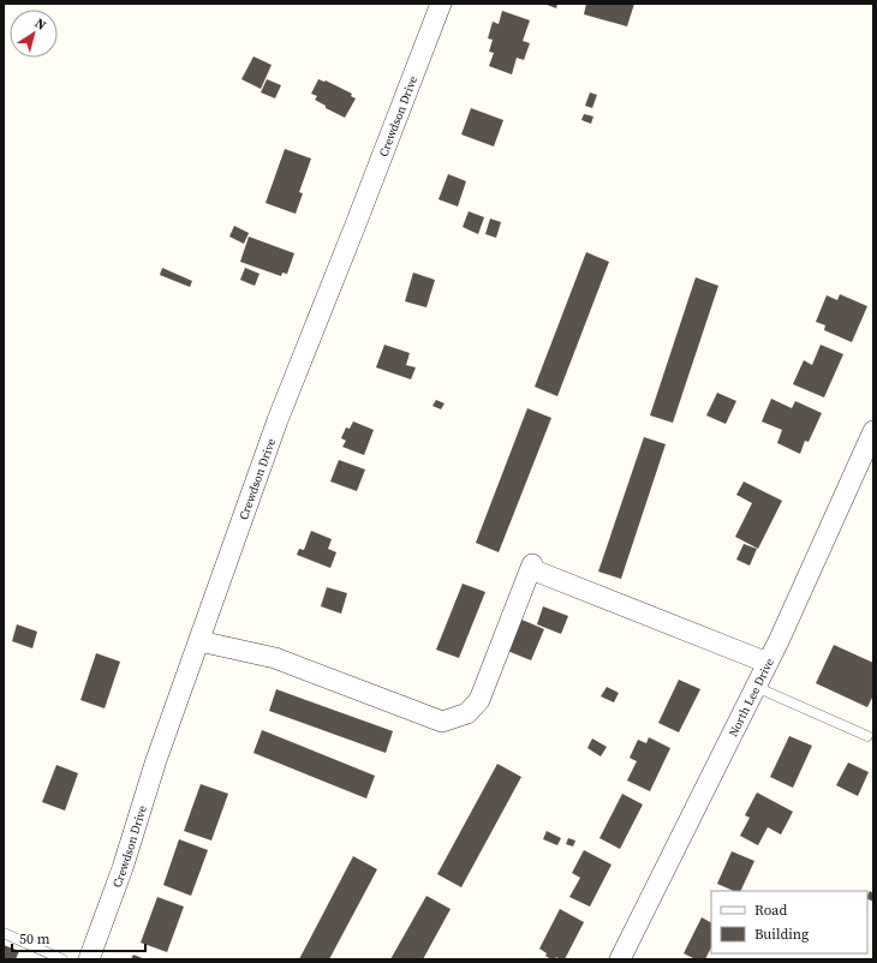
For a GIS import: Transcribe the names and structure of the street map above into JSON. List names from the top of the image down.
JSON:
{
  "streets": {
    "street": ["Crewdson Drive", "North Lee Drive"]
  },
  "legend": ["Road", "Building"],
  "scale_bar": "50 m",
  "north": "top right"
}
